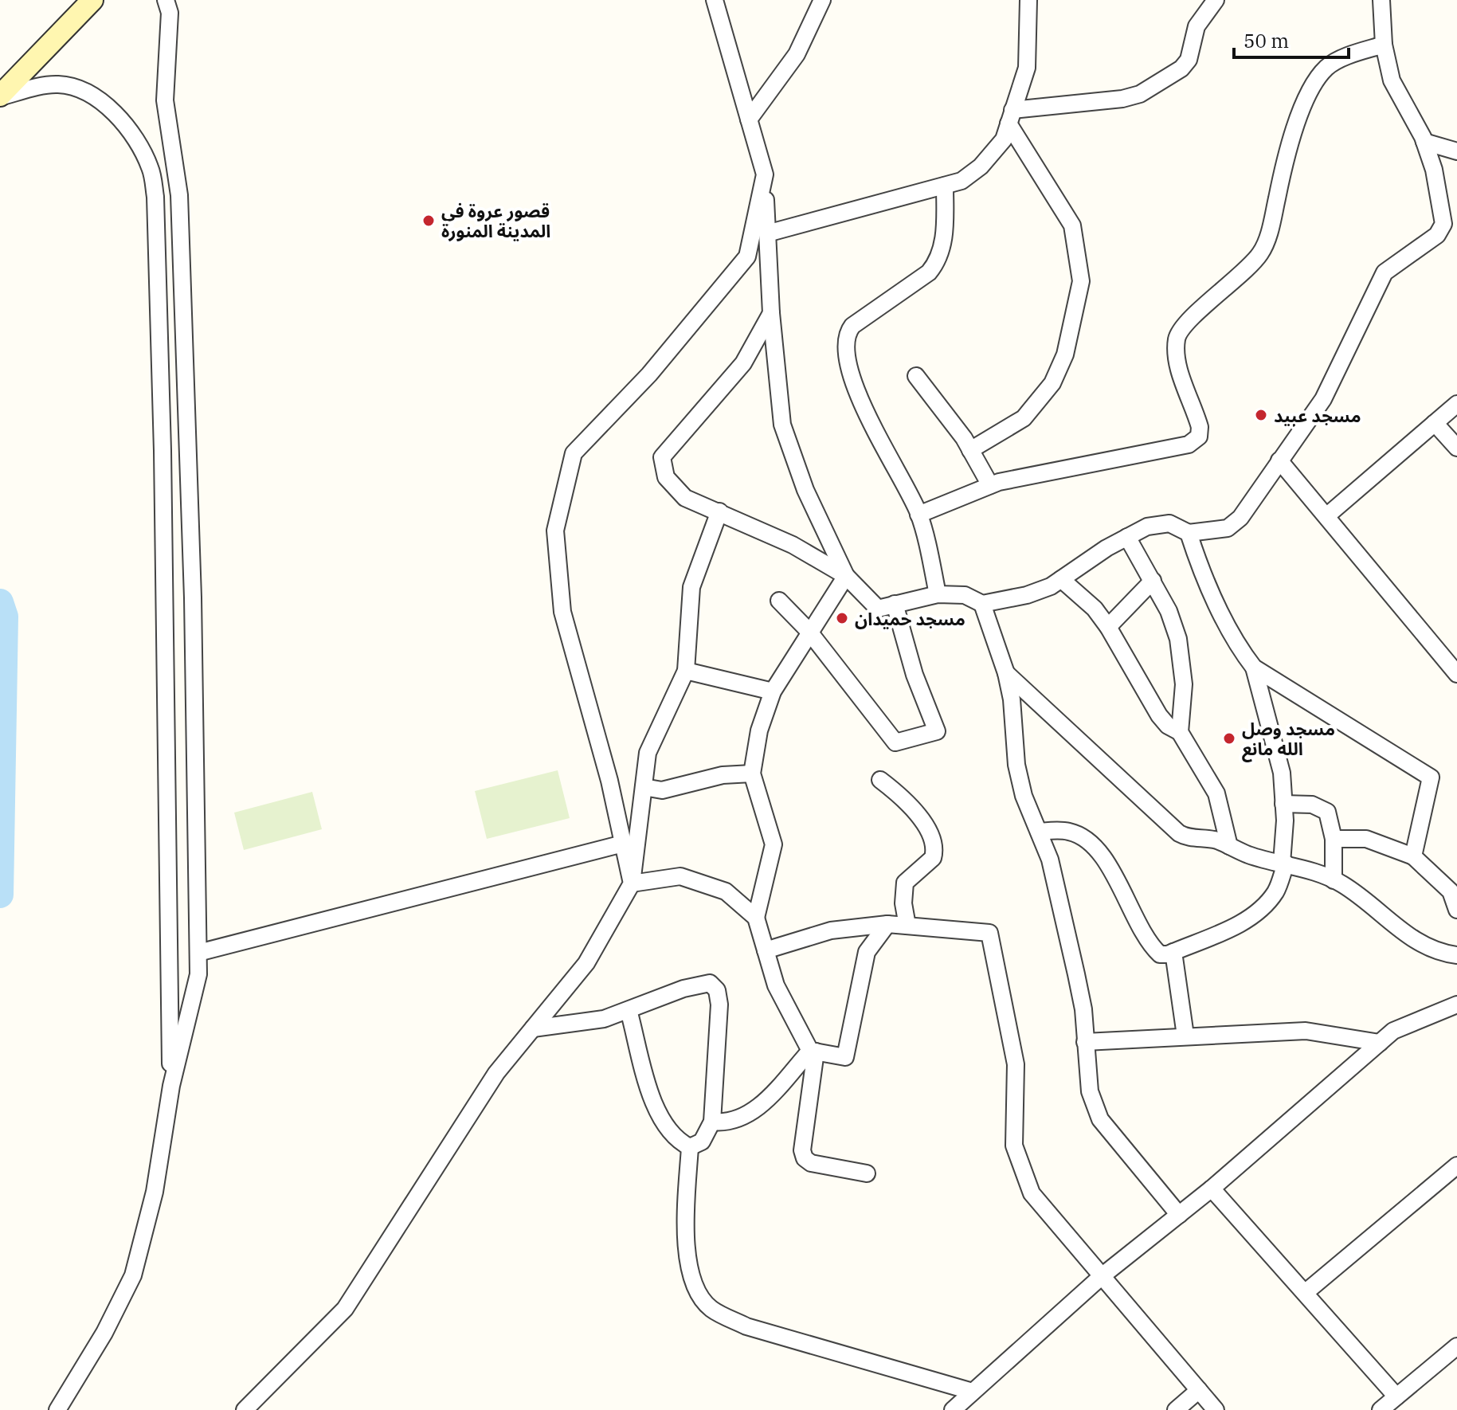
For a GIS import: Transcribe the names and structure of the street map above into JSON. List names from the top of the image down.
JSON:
{
  "places": [
    "قصور عروة في المدينة المنورة",
    "مسجد عبيد",
    "مسجد حميدان",
    "مسجد وصل الله مانع"
  ],
  "scale_bar": "50 m"
}
